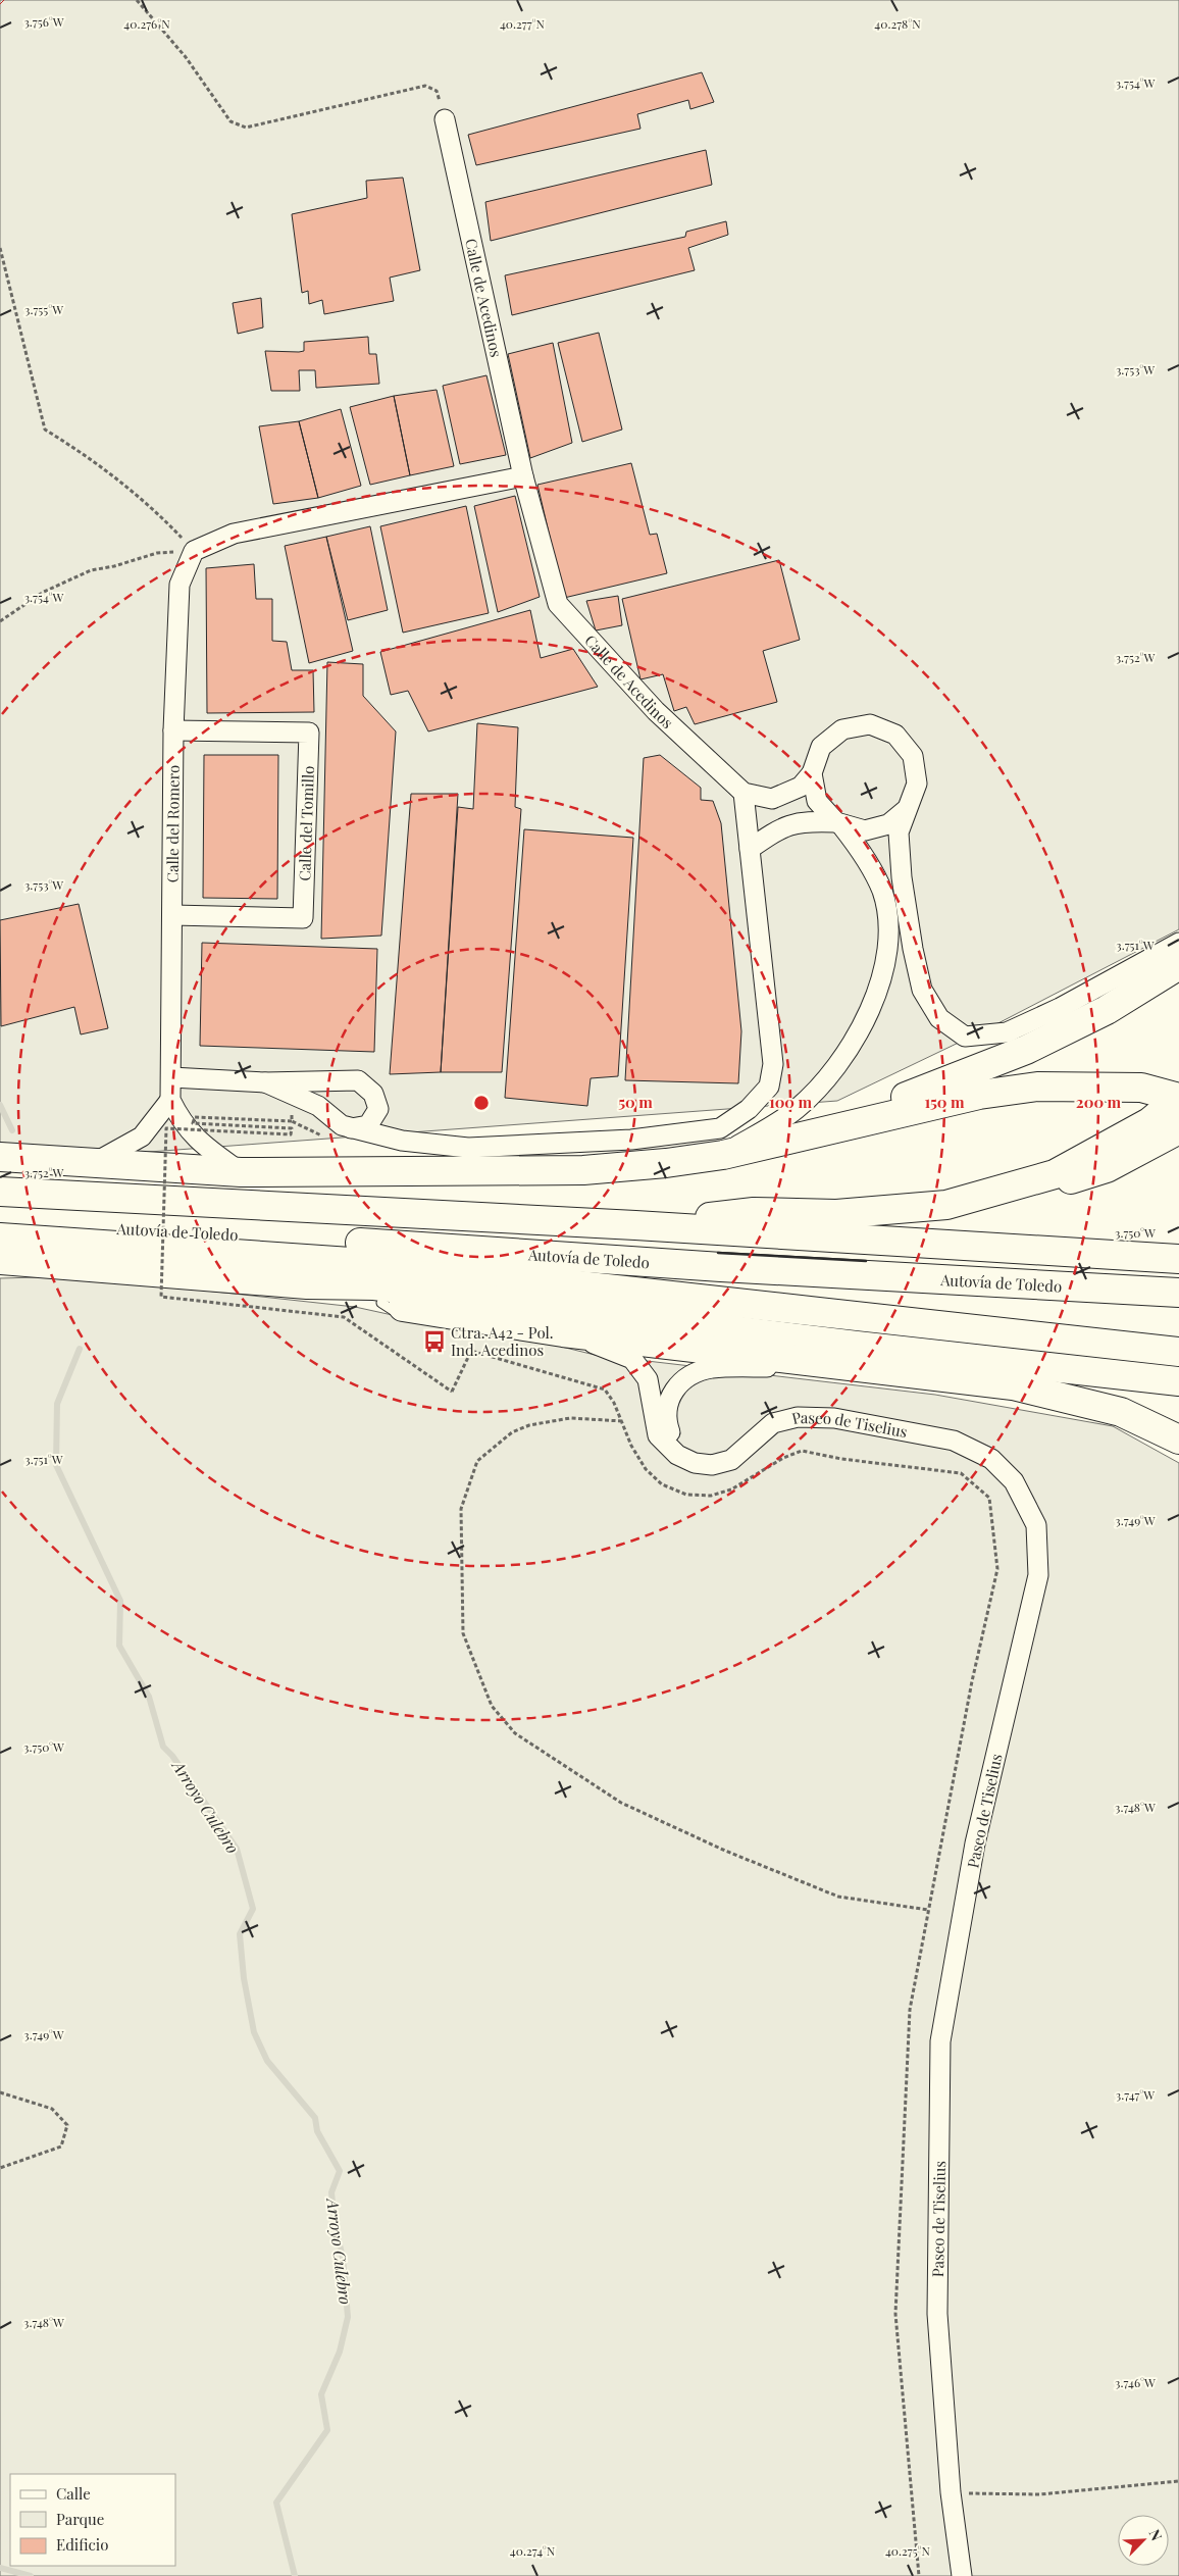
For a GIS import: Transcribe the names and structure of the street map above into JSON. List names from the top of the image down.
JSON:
{
  "streets": {
    "highway": ["Autovía de Toledo"],
    "street": [
      "Calle de Acedinos",
      "Calle del Romero",
      "Calle del Tomillo",
      "Paseo de Tiselius"
    ]
  },
  "crossings": [
    ["Calle del Romero", "Calle del Tomillo"]
  ],
  "water": ["Arroyo Culebro"],
  "places": {
    "bus stop": ["Ctra. A42 - Pol. Ind. Acedinos"]
  },
  "legend": ["Calle", "Parque", "Edificio"],
  "north": "top right",
  "coordinates": [
    "3.756°W",
    "40.276°N",
    "40.277°N",
    "40.278°N",
    "3.754°W",
    "3.755°W",
    "3.753°W",
    "3.752°W",
    "3.751°W",
    "3.750°W",
    "3.749°W",
    "3.748°W",
    "3.747°W",
    "3.746°W",
    "40.274°N",
    "40.275°N"
  ],
  "rings": [
    "50 m",
    "100 m",
    "150 m",
    "200 m"
  ]
}
